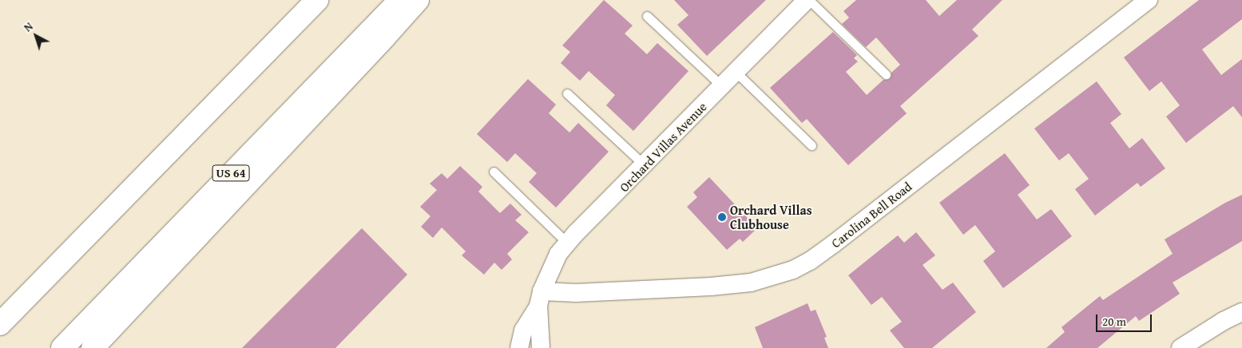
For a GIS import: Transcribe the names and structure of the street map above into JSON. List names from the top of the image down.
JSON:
{
  "streets": {
    "highway": ["US 64"],
    "street": ["Orchard Villas Avenue", "Carolina Bell Road"]
  },
  "crossings": [
    ["Orchard Villas Avenue", "Carolina Bell Road"]
  ],
  "places": ["Orchard Villas Clubhouse"],
  "scale_bar": "20 m",
  "north": "top left"
}
